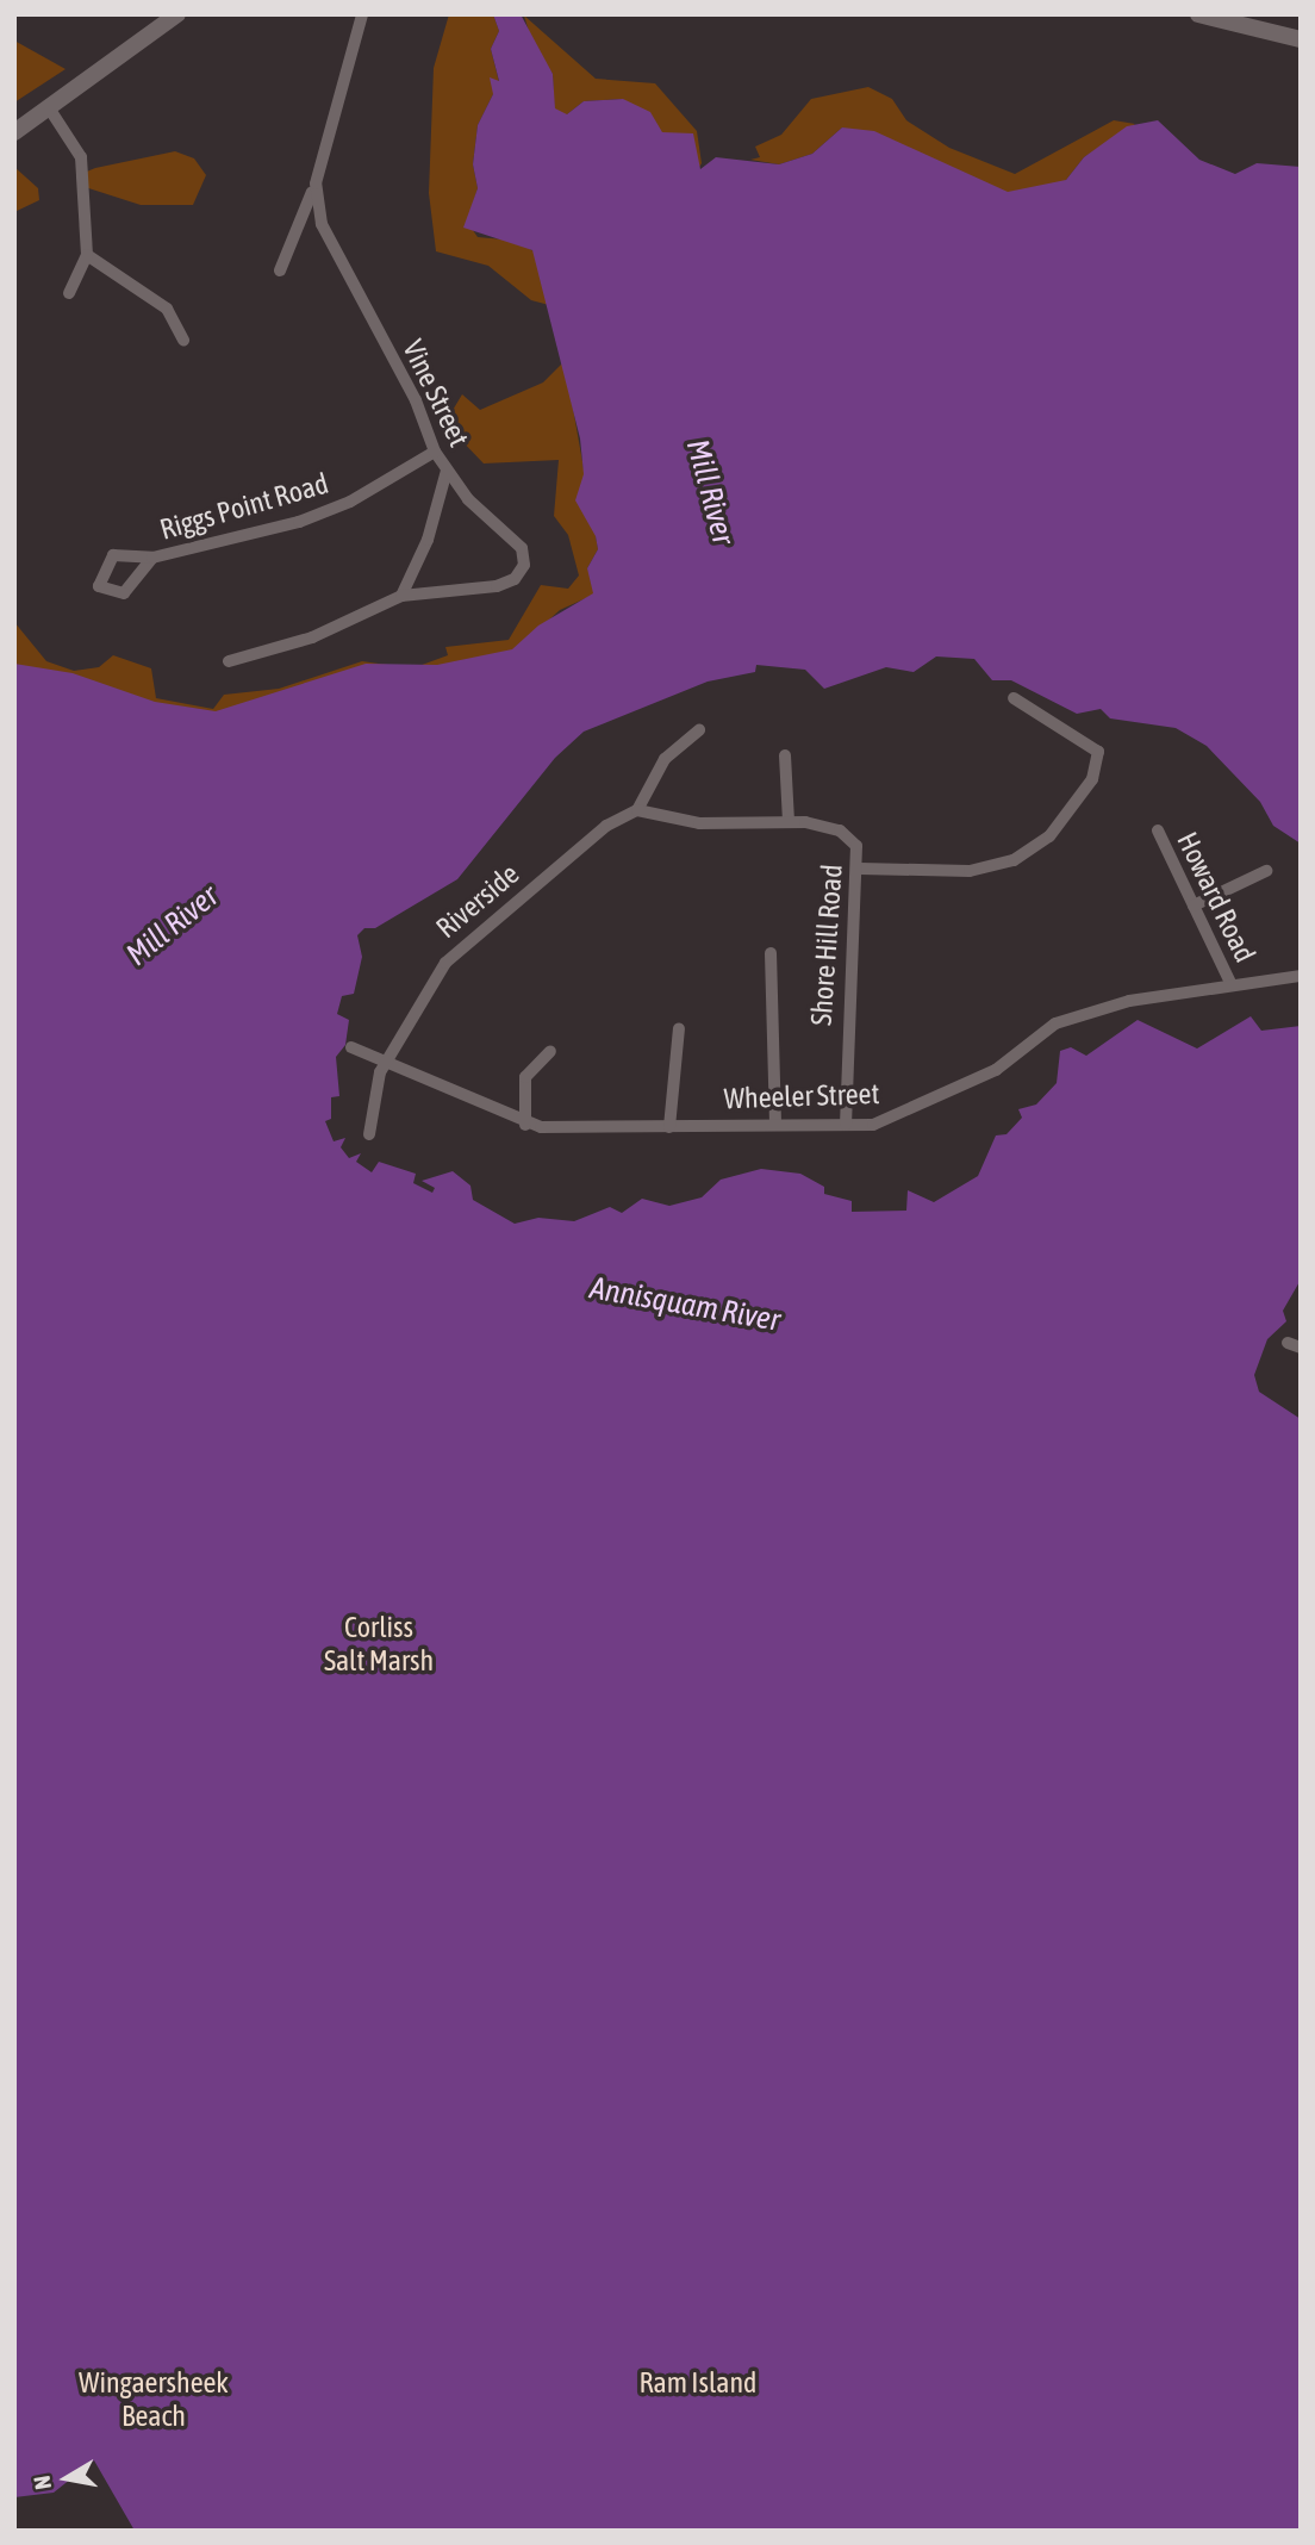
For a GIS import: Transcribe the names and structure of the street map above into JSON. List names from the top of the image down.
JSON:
{
  "streets": {
    "street": [
      "Vine Street",
      "Riggs Point Road",
      "Howard Road",
      "Riverside",
      "Shore Hill Road",
      "Wheeler Street"
    ]
  },
  "crossings": [
    ["Vine Street", "Riggs Point Road"],
    ["Howard Road", "Wheeler Street"],
    ["Riverside", "Shore Hill Road"],
    ["Riverside", "Wheeler Street"],
    ["Shore Hill Road", "Wheeler Street"]
  ],
  "water": ["Mill River", "Annisquam River"],
  "parks": ["Corliss Salt Marsh", "Wingaersheek Beach", "Ram Island"],
  "north": "left"
}
